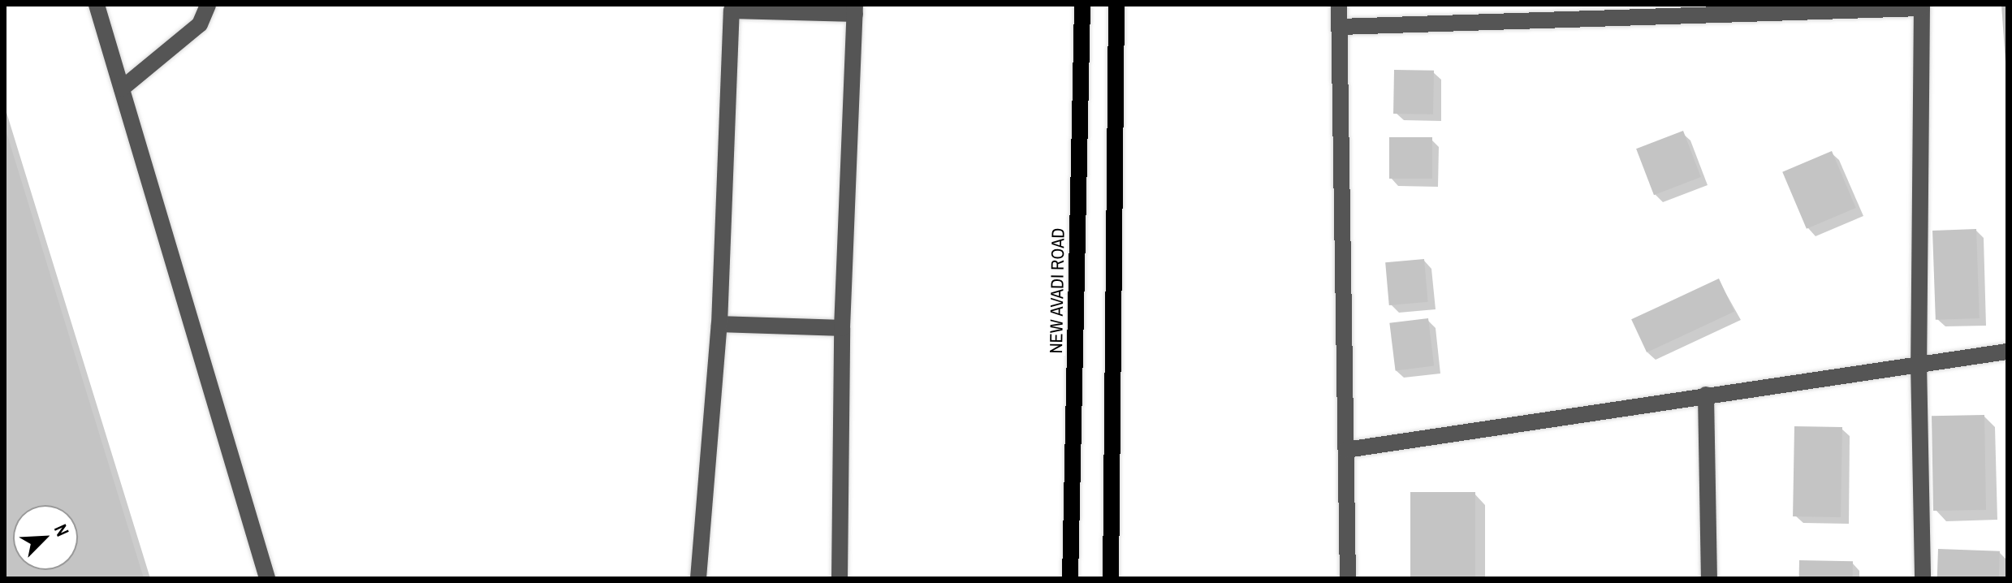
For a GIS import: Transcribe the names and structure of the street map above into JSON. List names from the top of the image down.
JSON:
{
  "streets": {
    "main road": ["NEW AVADI ROAD"]
  },
  "north": "top right"
}
